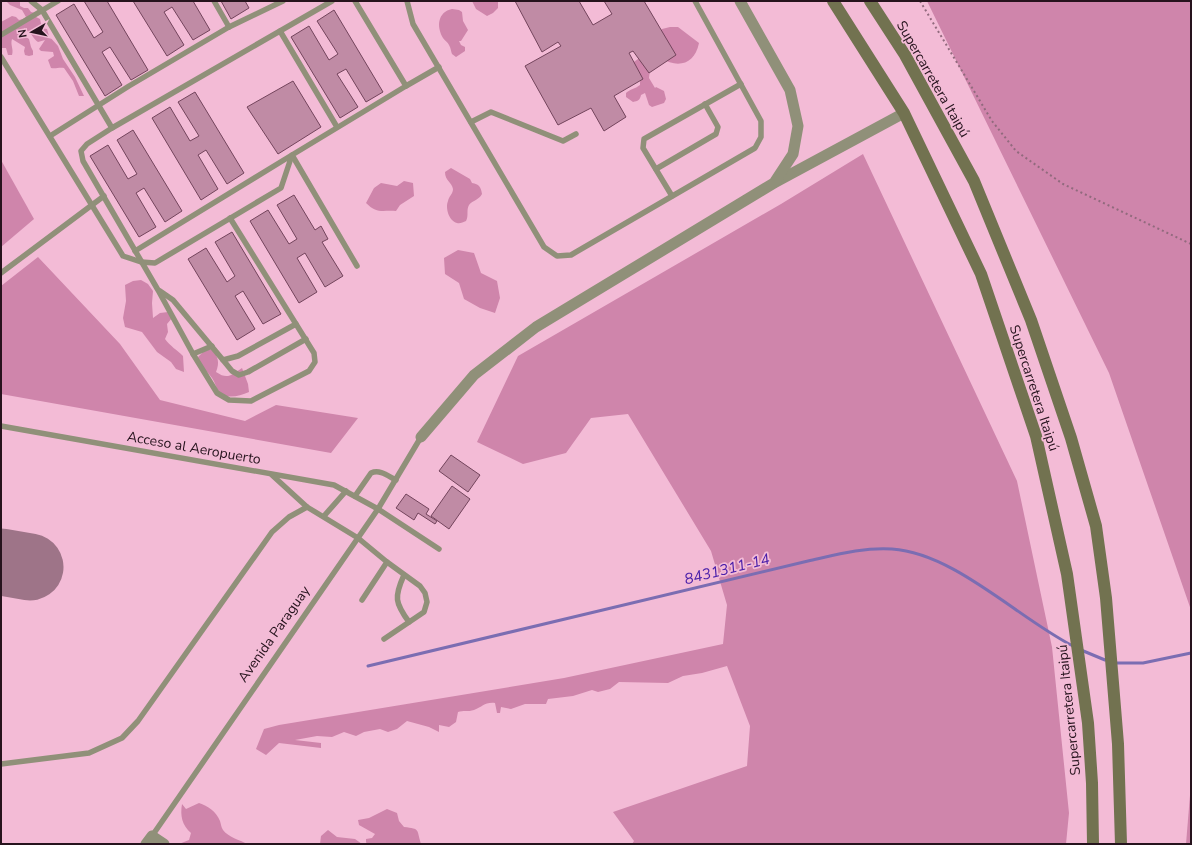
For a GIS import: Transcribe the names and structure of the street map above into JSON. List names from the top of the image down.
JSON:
{
  "streets": {
    "street": ["Supercarretera Itaipú"],
    "lane": ["Acceso al Aeropuerto", "Avenida Paraguay"]
  },
  "crossings": [
    ["Acceso al Aeropuerto", "Avenida Paraguay"]
  ],
  "water": ["8431311-14"],
  "north": "left"
}
